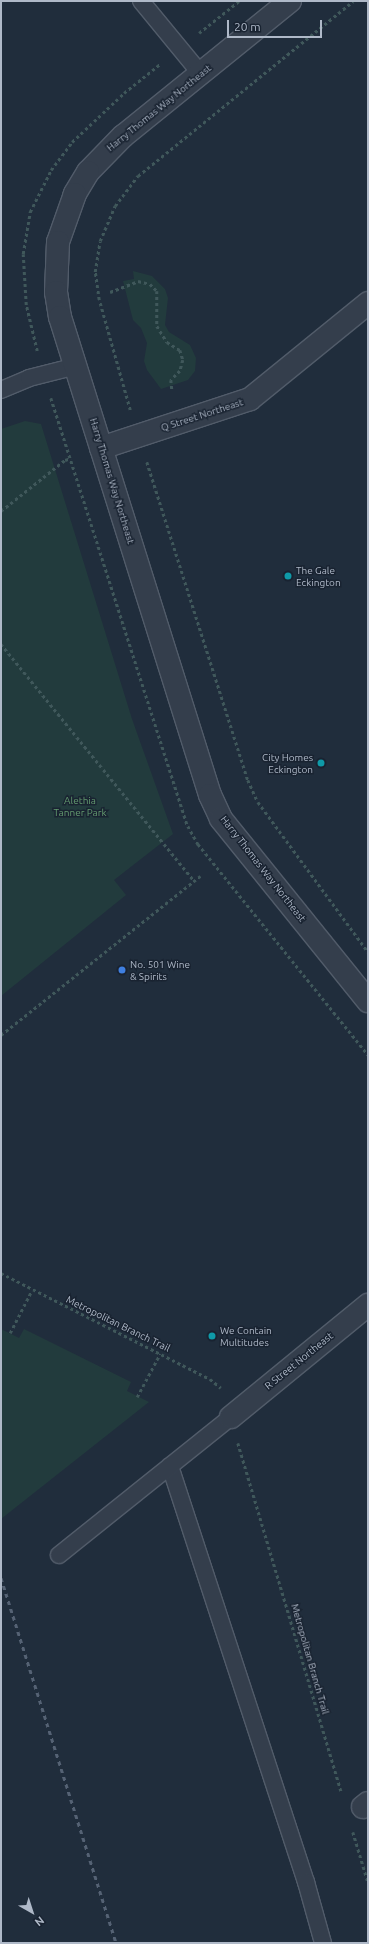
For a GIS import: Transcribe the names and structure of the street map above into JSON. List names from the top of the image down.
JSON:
{
  "streets": {
    "street": ["Harry Thomas Way Northeast", "Q Street Northeast", "R Street Northeast"],
    "path": ["Metropolitan Branch Trail"]
  },
  "crossings": [
    ["Harry Thomas Way Northeast", "Q Street Northeast"]
  ],
  "parks": ["Alethia Tanner Park"],
  "places": [
    "The Gale Eckington",
    "City Homes Eckington",
    "No. 501 Wine & Spirits",
    "We Contain Multitudes"
  ],
  "scale_bar": "20 m",
  "north": "bottom right"
}
